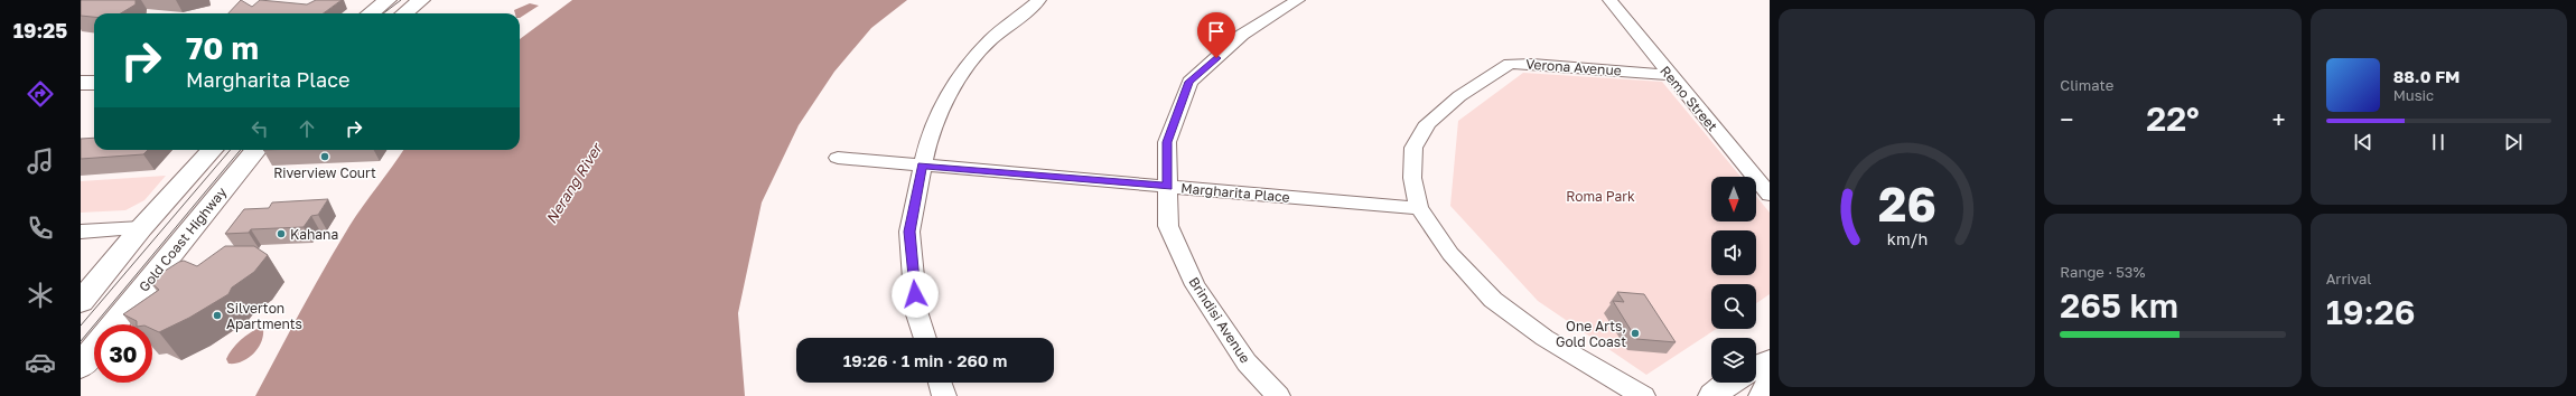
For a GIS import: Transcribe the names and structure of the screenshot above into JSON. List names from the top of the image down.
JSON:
{
  "streets": {
    "main road": ["Gold Coast Highway"],
    "street": [
      "Verona Avenue",
      "Remo Street",
      "Margharita Place",
      "Brindisi Avenue"
    ]
  },
  "crossings": [
    ["Verona Avenue", "Remo Street"],
    ["Verona Avenue", "Margharita Place"],
    ["Margharita Place", "Brindisi Avenue"]
  ],
  "water": ["Nerang River"],
  "parks": ["Roma Park"],
  "places": [
    "Riverview Court",
    "Kahana",
    "Silverton Apartments",
    "One Arts, Gold Coast"
  ],
  "north": "bottom",
  "page": {
    "tabs": "19:25",
    "tile": [
      "Climate",
      ["Range · 53%", "265 km"],
      ["Arrival", "19:26"]
    ],
    "turn": ["70 m", "Margharita Place"],
    "song": ["88.0 FM", "Music"],
    "heat": ["−", "22°", "+"],
    "limit": "30",
    "trip": "19:26 · 1 min · 260 m",
    "gauge": ["26", "km/h"]
  }
}
